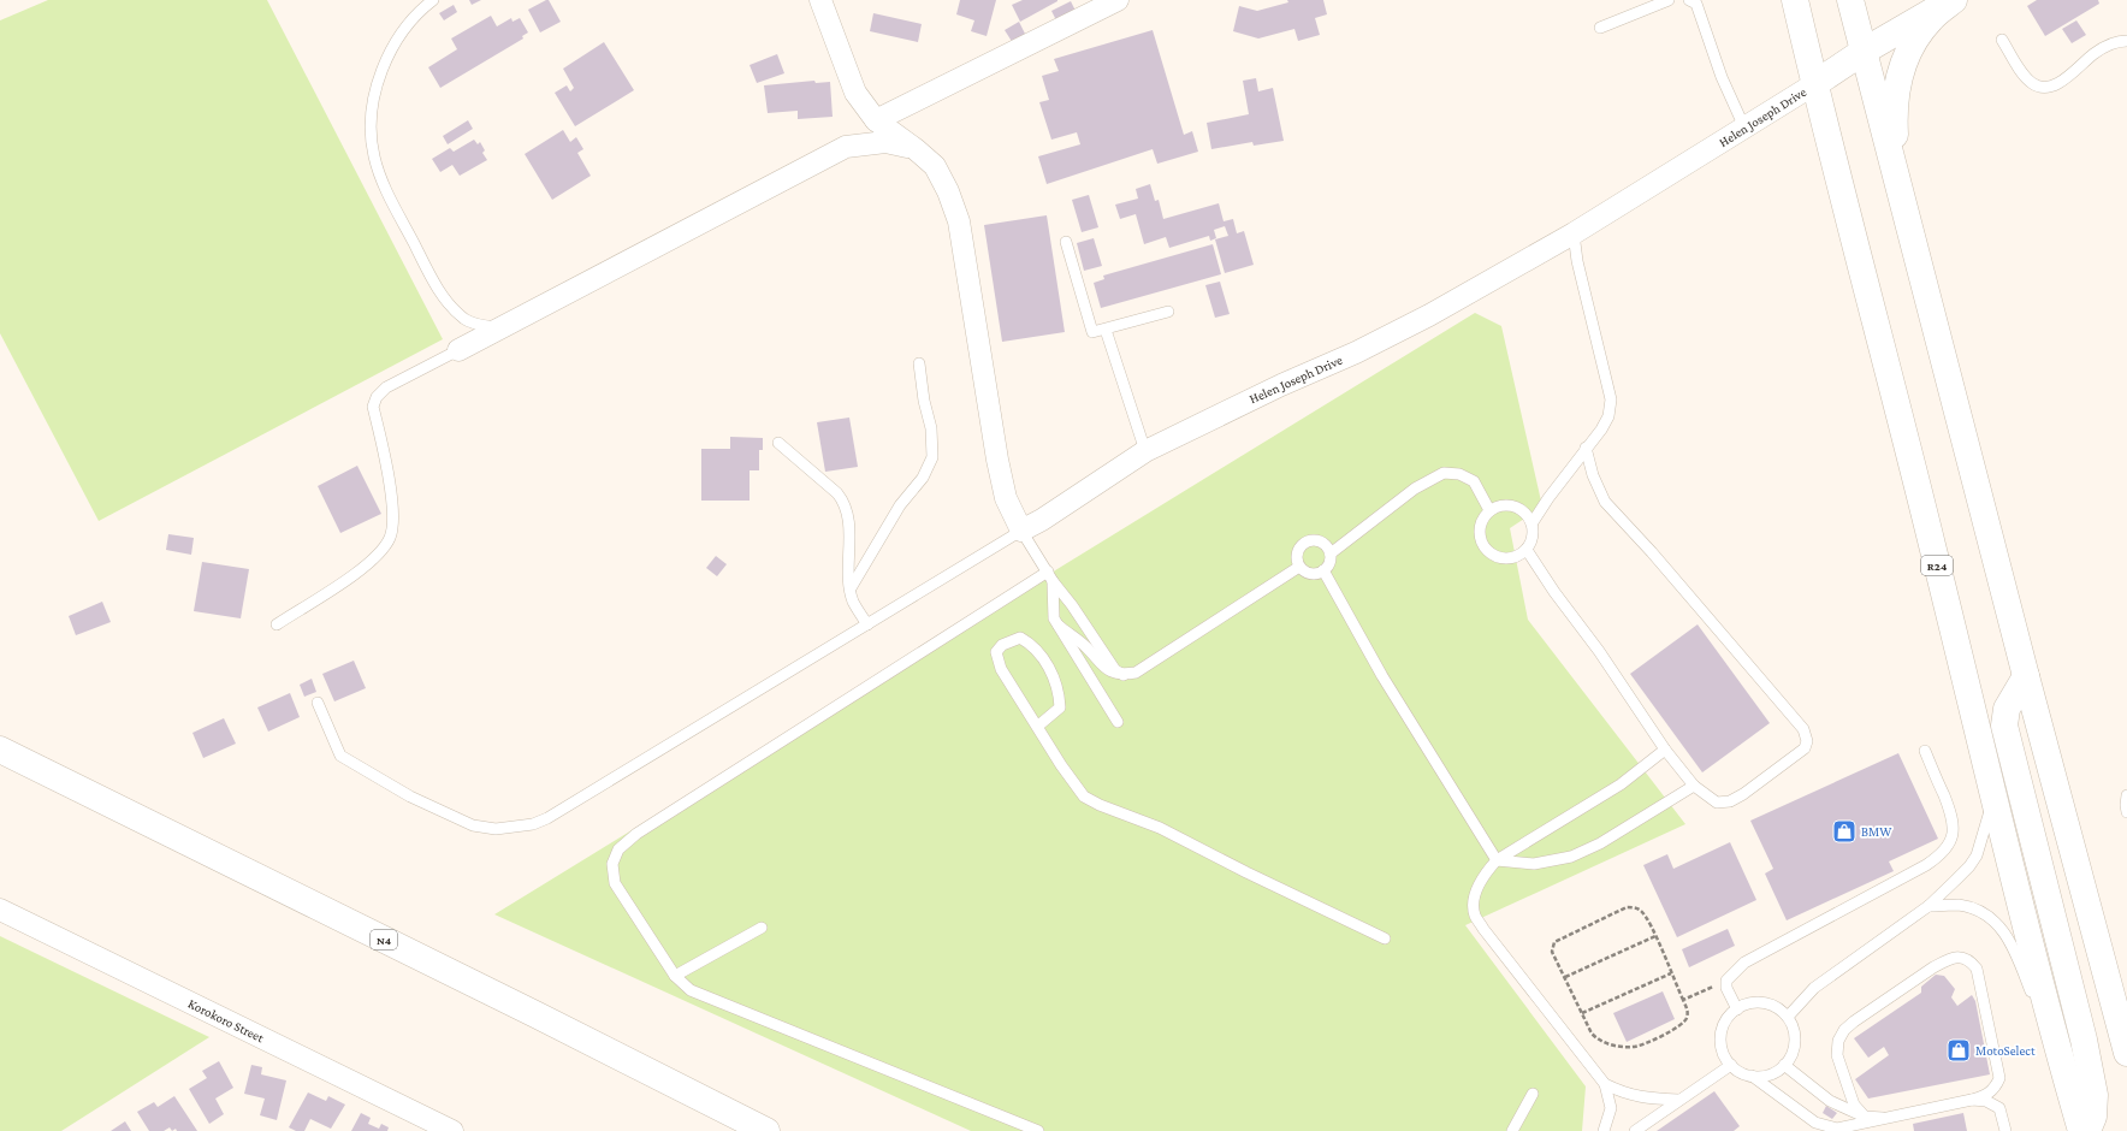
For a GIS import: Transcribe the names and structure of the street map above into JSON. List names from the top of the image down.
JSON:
{
  "streets": {
    "main road": ["Helen Joseph Drive", "R24", "N4"],
    "street": ["Korokoro Street"]
  },
  "crossings": [
    ["Helen Joseph Drive", "R24"]
  ],
  "places": {
    "shop": ["BMW", "MotoSelect"]
  }
}
